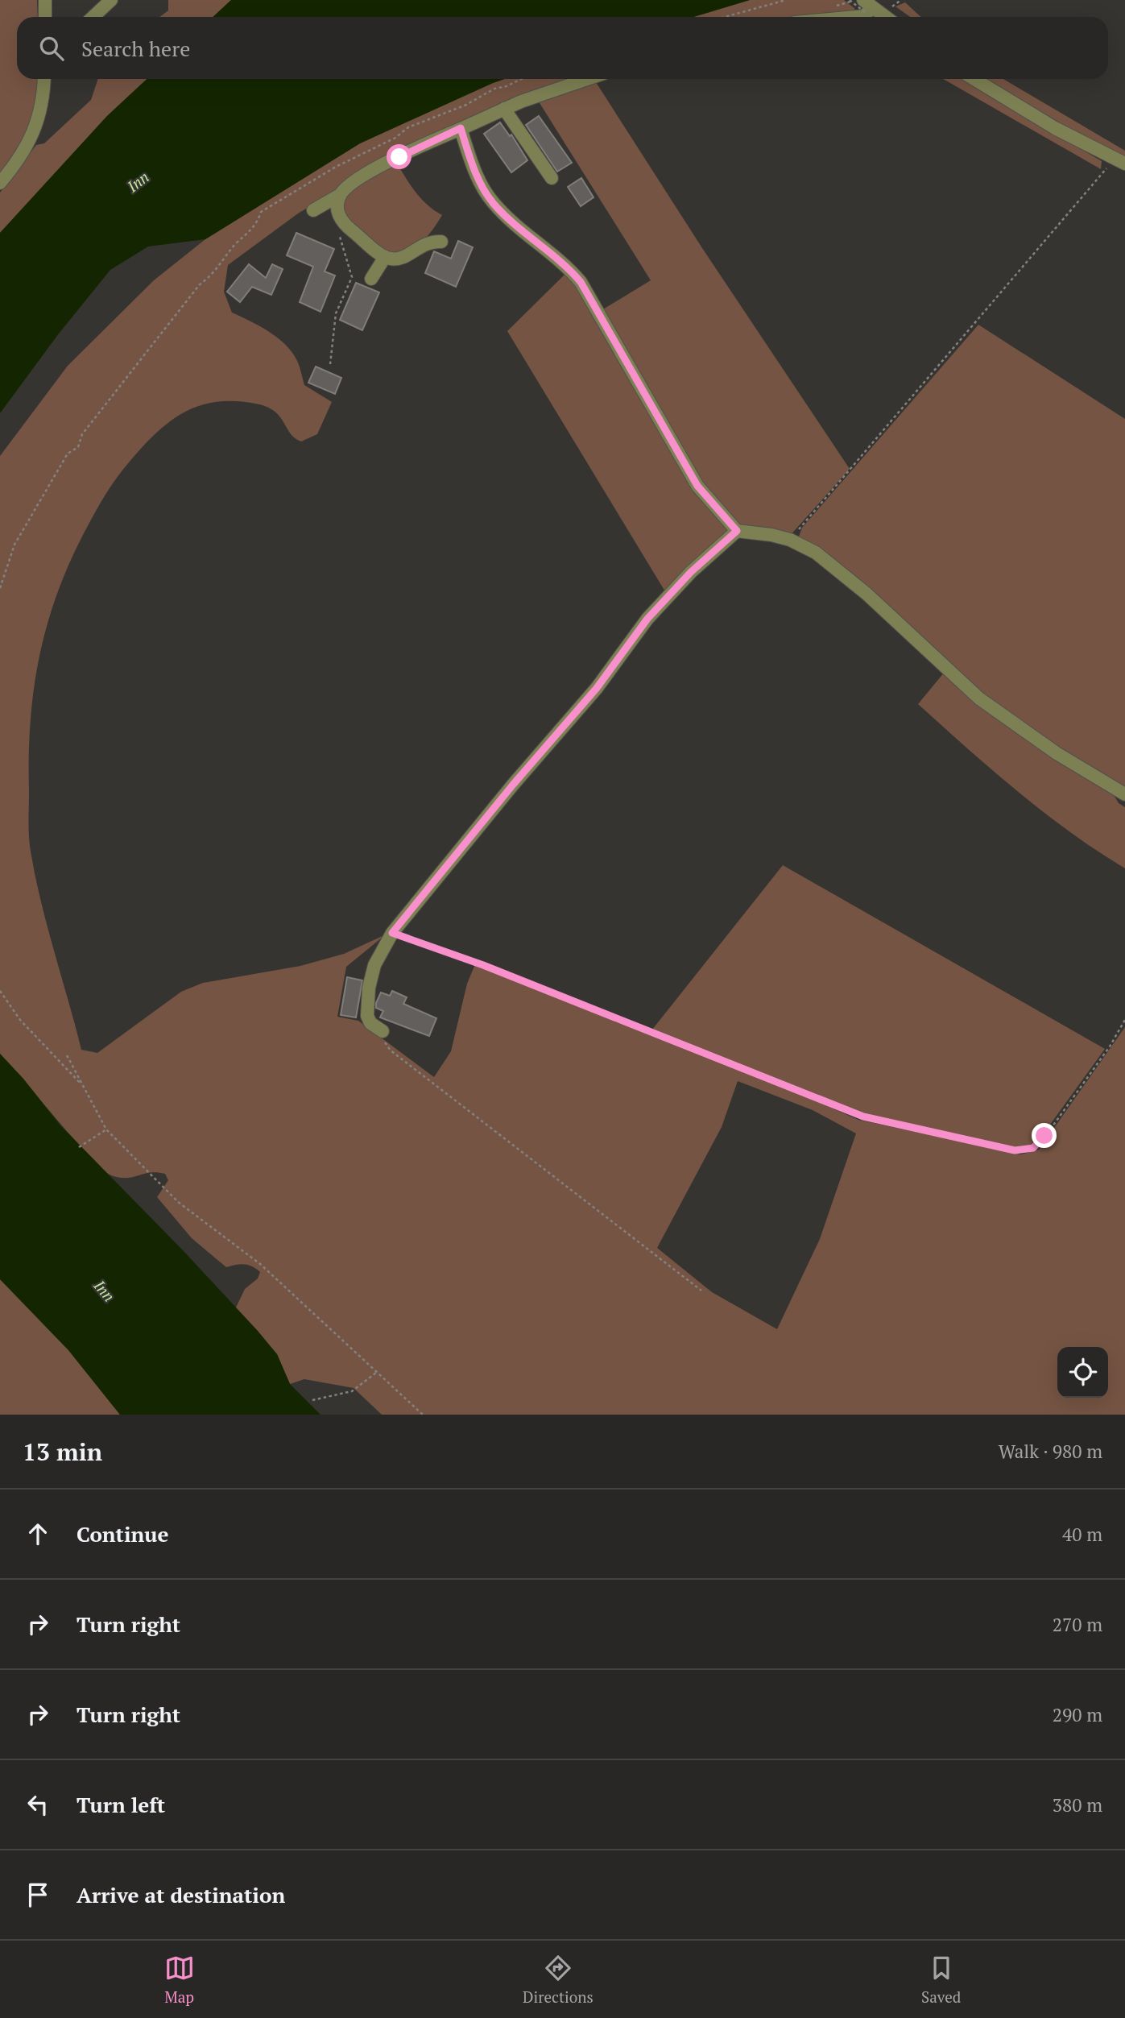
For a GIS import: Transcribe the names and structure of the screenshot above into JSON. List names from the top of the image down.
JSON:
{
  "water": ["Inn"],
  "page": {
    "search": "Search here",
    "heading": ["13 min", "Walk · 980 m"],
    "list": [
      ["Continue", "40 m"],
      ["Turn right", "270 m"],
      ["Turn right", "290 m"],
      ["Turn left", "380 m"],
      "Arrive at destination"
    ],
    "nav": ["Map", "Directions", "Saved"]
  }
}
